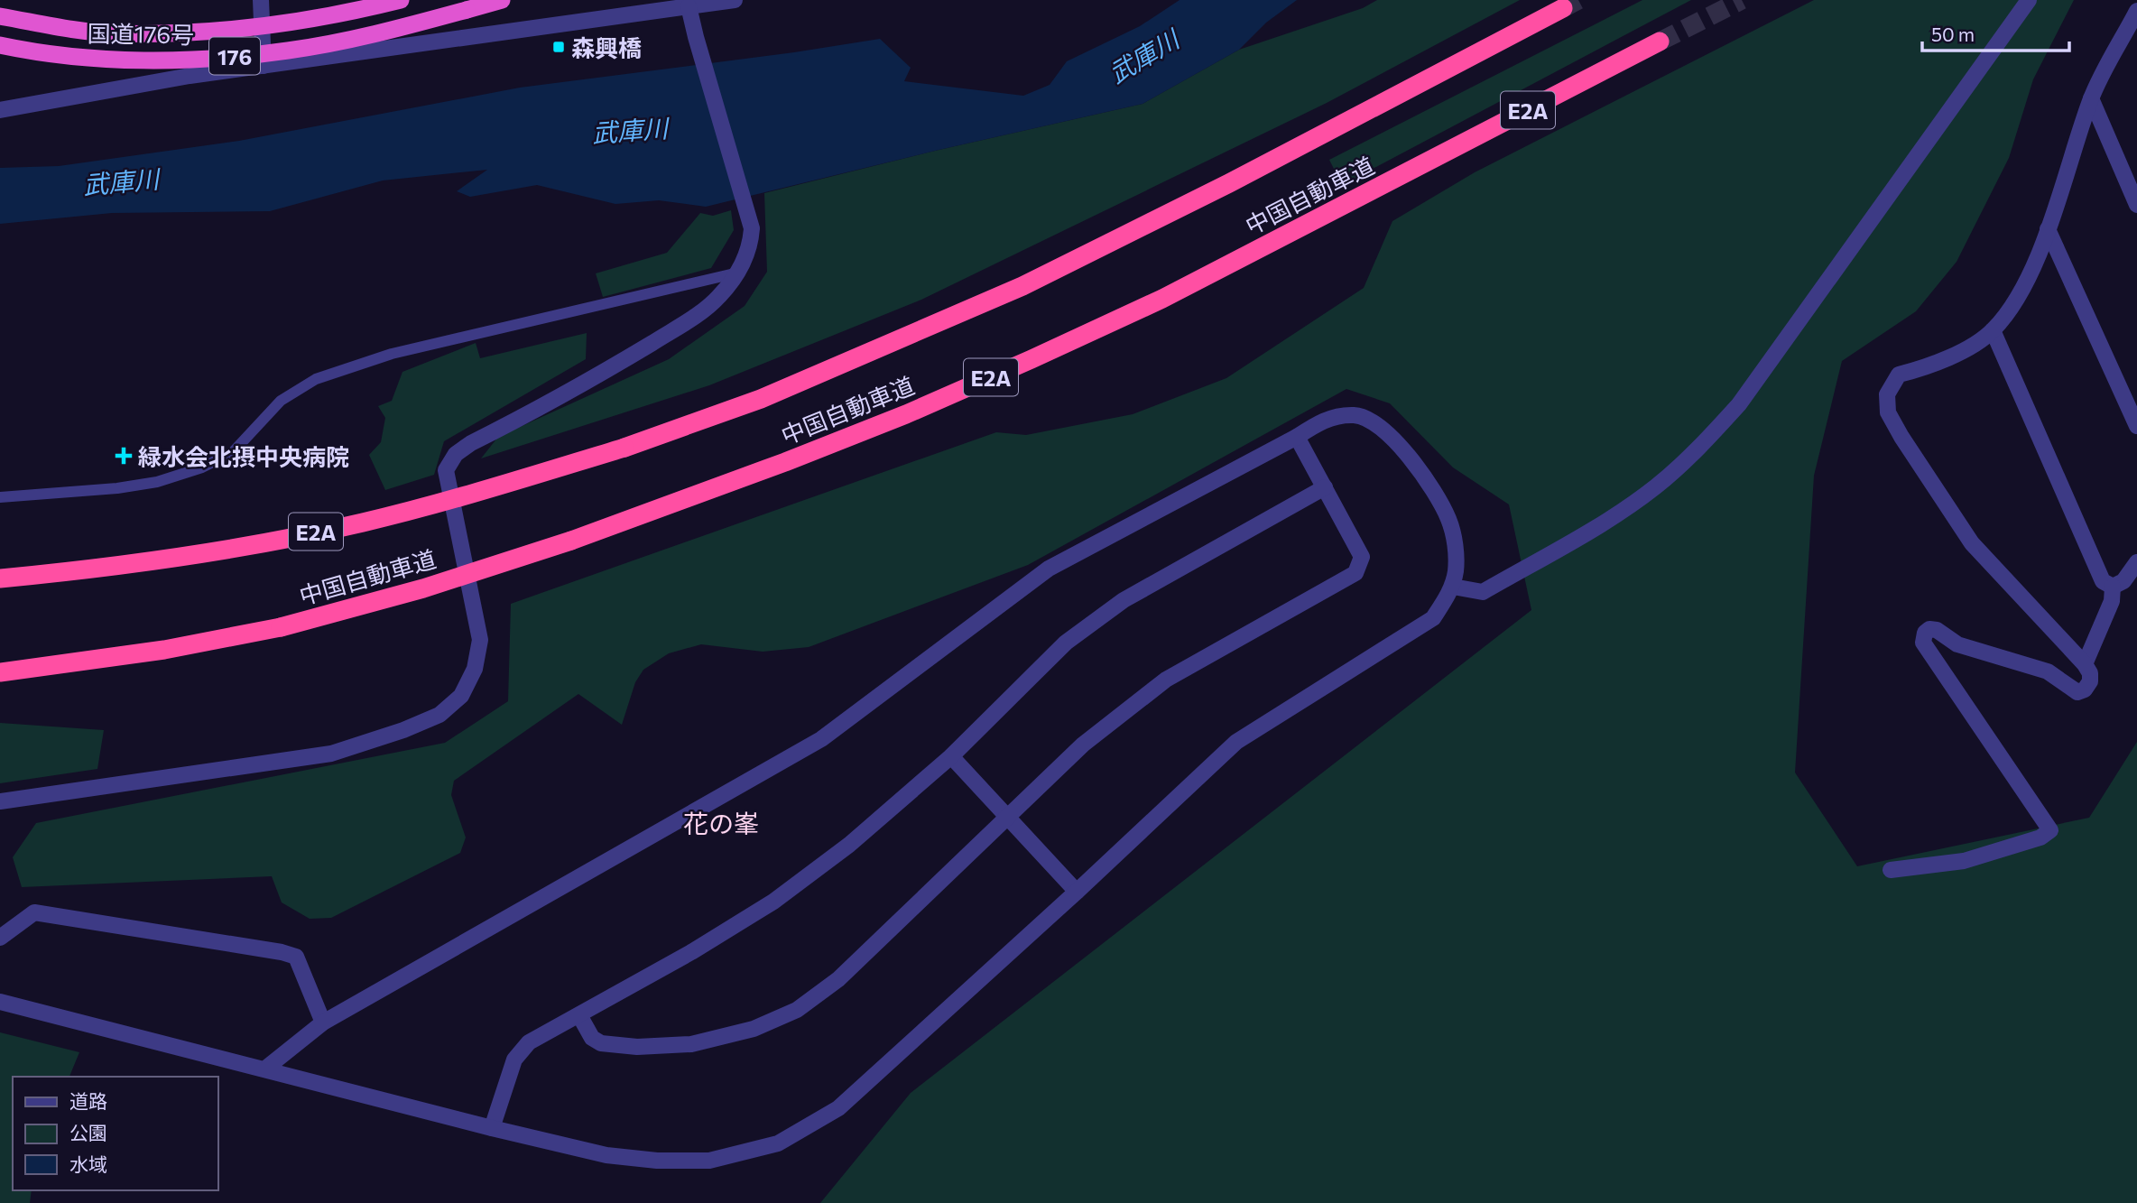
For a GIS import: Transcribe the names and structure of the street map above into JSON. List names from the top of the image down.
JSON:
{
  "streets": {
    "highway": [
      "国道176号",
      "176",
      "E2A",
      "中国自動車道"
    ]
  },
  "districts": ["花の峯"],
  "water": ["武庫川"],
  "places": {
    "transit": ["森興橋"],
    "health": ["緑水会北摂中央病院"]
  },
  "legend": ["道路", "公園", "水域"],
  "scale_bar": "50 m"
}
